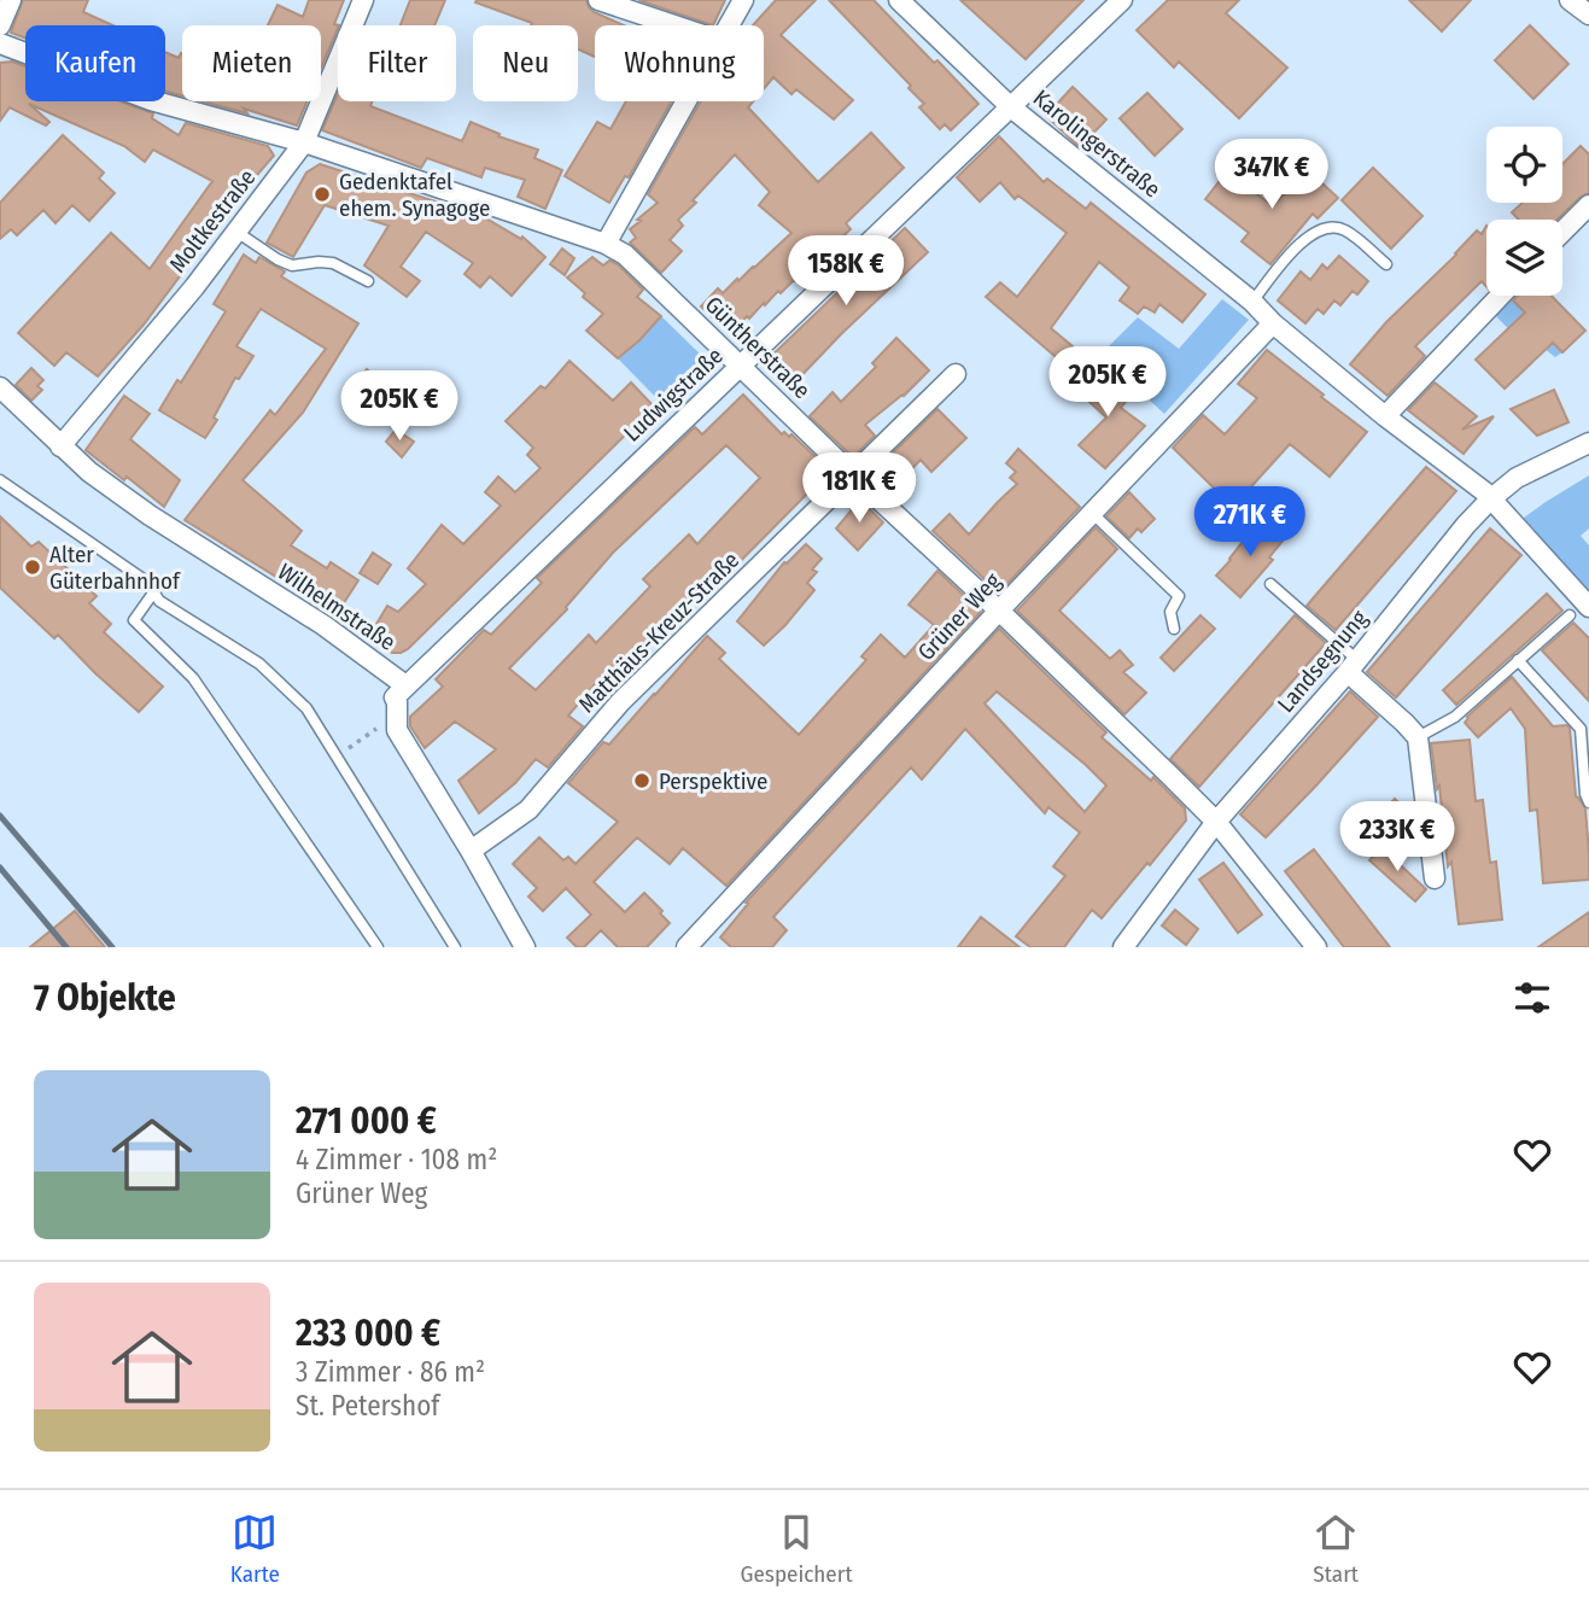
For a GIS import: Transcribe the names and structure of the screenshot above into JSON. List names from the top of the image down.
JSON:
{
  "streets": {
    "street": [
      "Karolingerstraße",
      "Moltkestraße",
      "Güntherstraße",
      "Ludwigstraße",
      "Wilhelmstraße",
      "Grüner Weg",
      "Matthäus-Kreuz-Straße",
      "Landsegnung"
    ]
  },
  "crossings": [
    ["Karolingerstraße", "Ludwigstraße"],
    ["Karolingerstraße", "Grüner Weg"],
    ["Karolingerstraße", "Landsegnung"],
    ["Moltkestraße", "Güntherstraße"],
    ["Moltkestraße", "Wilhelmstraße"],
    ["Güntherstraße", "Ludwigstraße"],
    ["Güntherstraße", "Grüner Weg"],
    ["Güntherstraße", "Matthäus-Kreuz-Straße"],
    ["Güntherstraße", "Landsegnung"],
    ["Ludwigstraße", "Wilhelmstraße"]
  ],
  "places": ["Gedenktafel ehem. Synagoge", "Alter Güterbahnhof", "Perspektive"],
  "page": {
    "chip": [
      "Kaufen",
      "Mieten",
      "Filter",
      "Neu",
      "Wohnung"
    ],
    "price": [
      "347K €",
      "158K €",
      "205K €",
      "205K €",
      "181K €",
      "271K €",
      "233K €"
    ],
    "heading": "7 Objekte",
    "list": [
      {
        "name": "271 000 €",
        "note": "4 Zimmer · 108 m² · Grüner Weg"
      },
      {
        "name": "233 000 €",
        "note": "3 Zimmer · 86 m² · St. Petershof"
      }
    ],
    "tabs": ["Karte", "Gespeichert", "Start"]
  }
}
